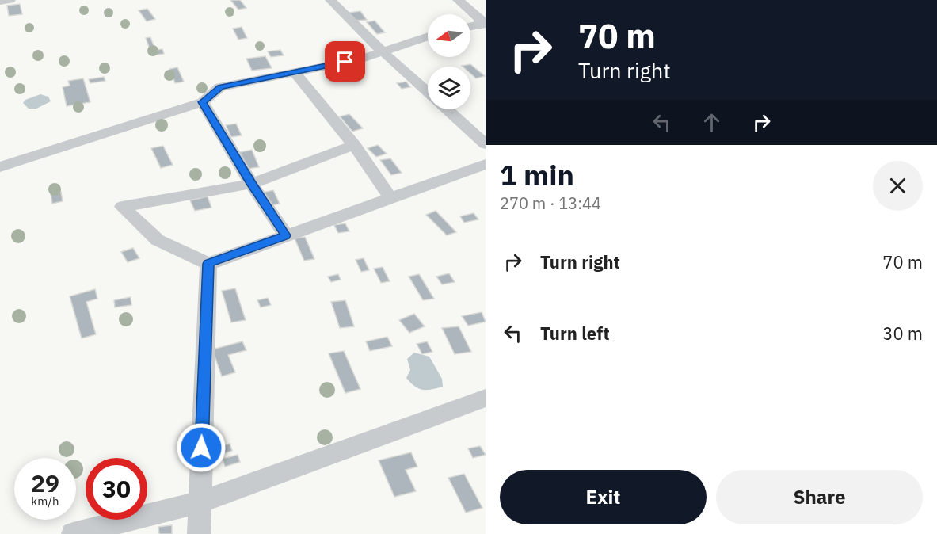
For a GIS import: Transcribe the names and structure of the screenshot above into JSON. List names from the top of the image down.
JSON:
{
  "north": "left",
  "page": {
    "turn": ["70 m", "Turn right"],
    "heading": ["1 min", "270 m · 13:44"],
    "list": [
      {
        "name": "Turn right",
        "value": "70 m"
      },
      {
        "name": "Turn left",
        "value": "30 m"
      }
    ],
    "speed": "29 km/h",
    "limit": "30",
    "buttons": ["Exit", "Share"]
  }
}
